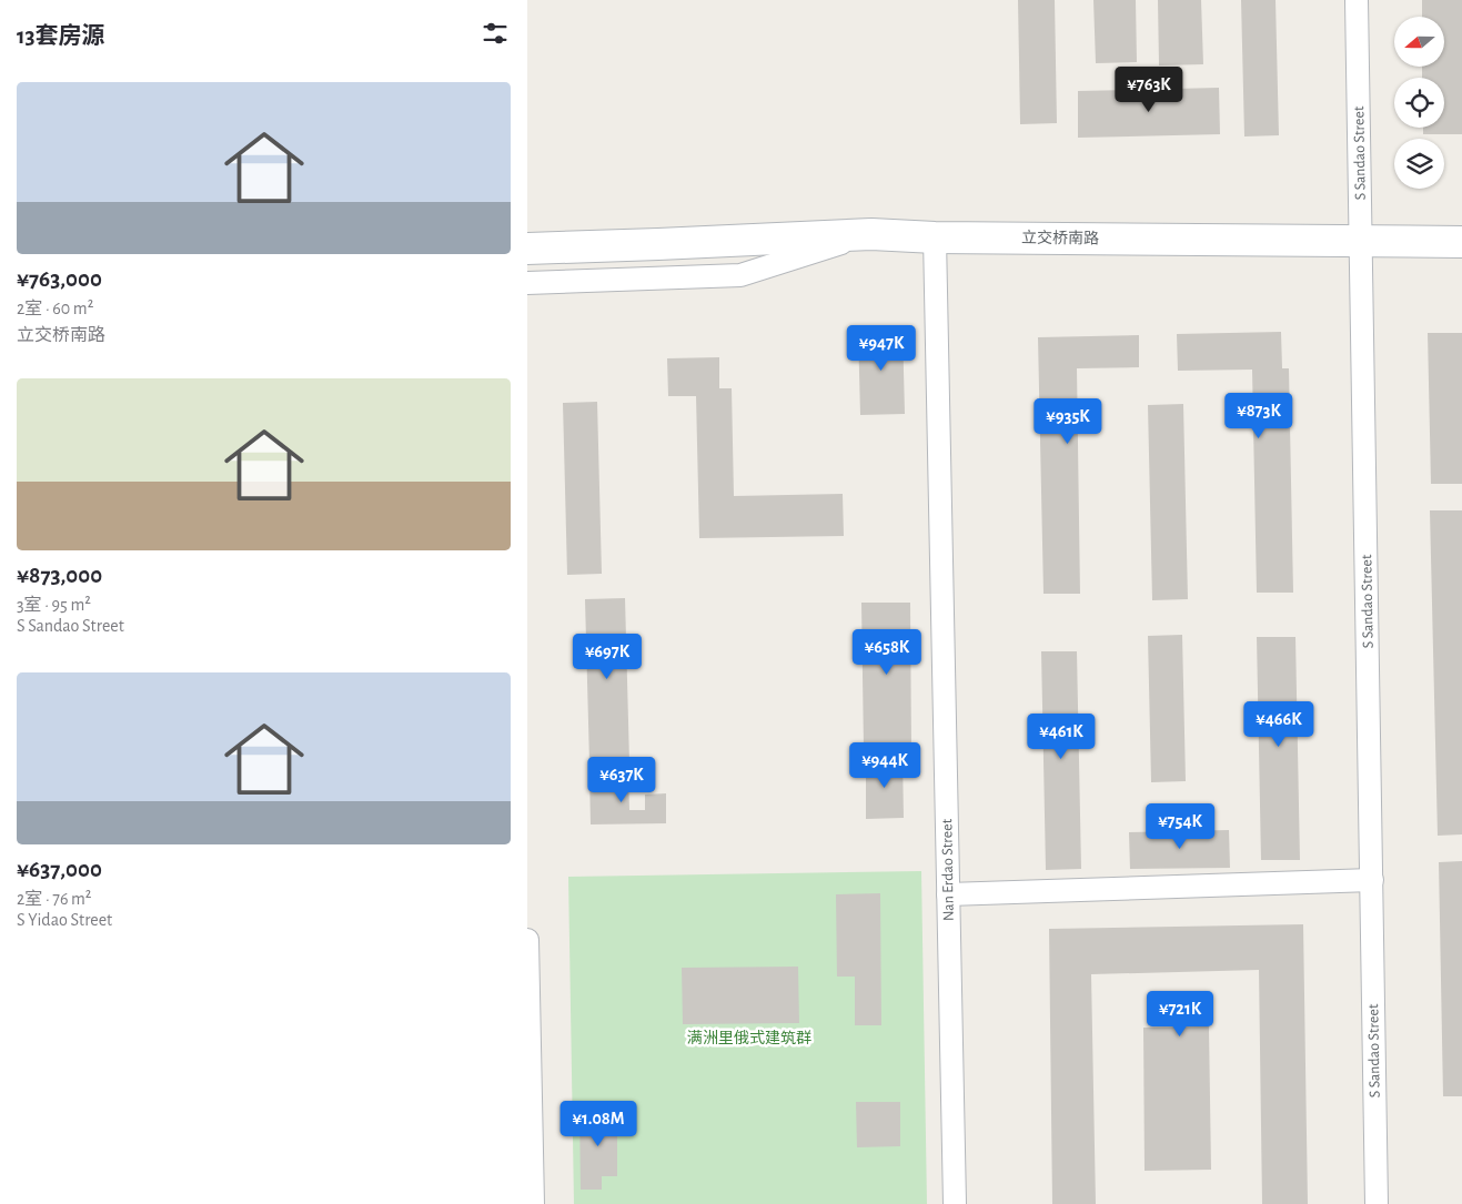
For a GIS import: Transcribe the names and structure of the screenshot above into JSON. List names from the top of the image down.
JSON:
{
  "streets": {
    "main road": ["立交桥南路"],
    "street": ["S Sandao Street", "Nan Erdao Street"]
  },
  "crossings": [
    ["S Sandao Street", "立交桥南路"],
    ["立交桥南路", "Nan Erdao Street"]
  ],
  "parks": ["满洲里俄式建筑群"],
  "north": "left",
  "page": {
    "heading": "13套房源",
    "list": [
      {
        "name": "¥763,000",
        "note": "2室 · 60 m² · 立交桥南路"
      },
      {
        "name": "¥873,000",
        "note": "3室 · 95 m² · S Sandao Street"
      },
      {
        "name": "¥637,000",
        "note": "2室 · 76 m² · S Yidao Street"
      }
    ],
    "price": [
      "¥763K",
      "¥947K",
      "¥873K",
      "¥935K",
      "¥658K",
      "¥697K",
      "¥466K",
      "¥461K",
      "¥944K",
      "¥637K",
      "¥754K",
      "¥721K",
      "¥1.08M"
    ]
  }
}
